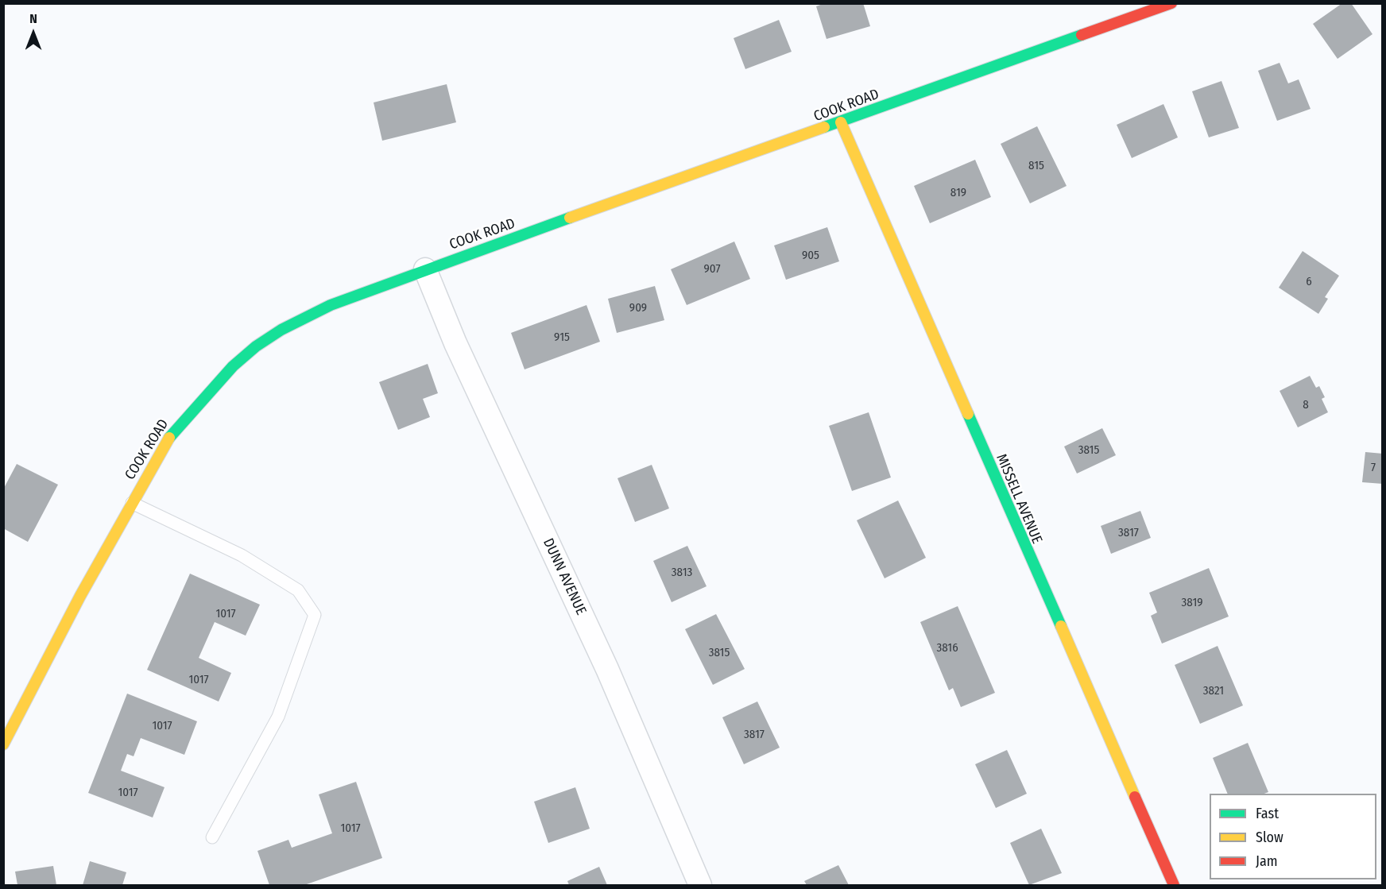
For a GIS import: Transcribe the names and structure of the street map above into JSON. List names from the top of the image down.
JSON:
{
  "streets": {
    "street": ["COOK ROAD", "MISSELL AVENUE", "DUNN AVENUE"]
  },
  "crossings": [
    ["COOK ROAD", "MISSELL AVENUE"],
    ["COOK ROAD", "DUNN AVENUE"]
  ],
  "house_numbers": [
    "815",
    "819",
    "905",
    "907",
    "6",
    "909",
    "915",
    "8",
    "3815",
    "7",
    "3817",
    "3813",
    "3819",
    "1017",
    "3816",
    "3815",
    "1017",
    "3821",
    "1017",
    "3817",
    "1017",
    "1017"
  ],
  "legend": ["Fast", "Slow", "Jam"],
  "north": "top"
}
